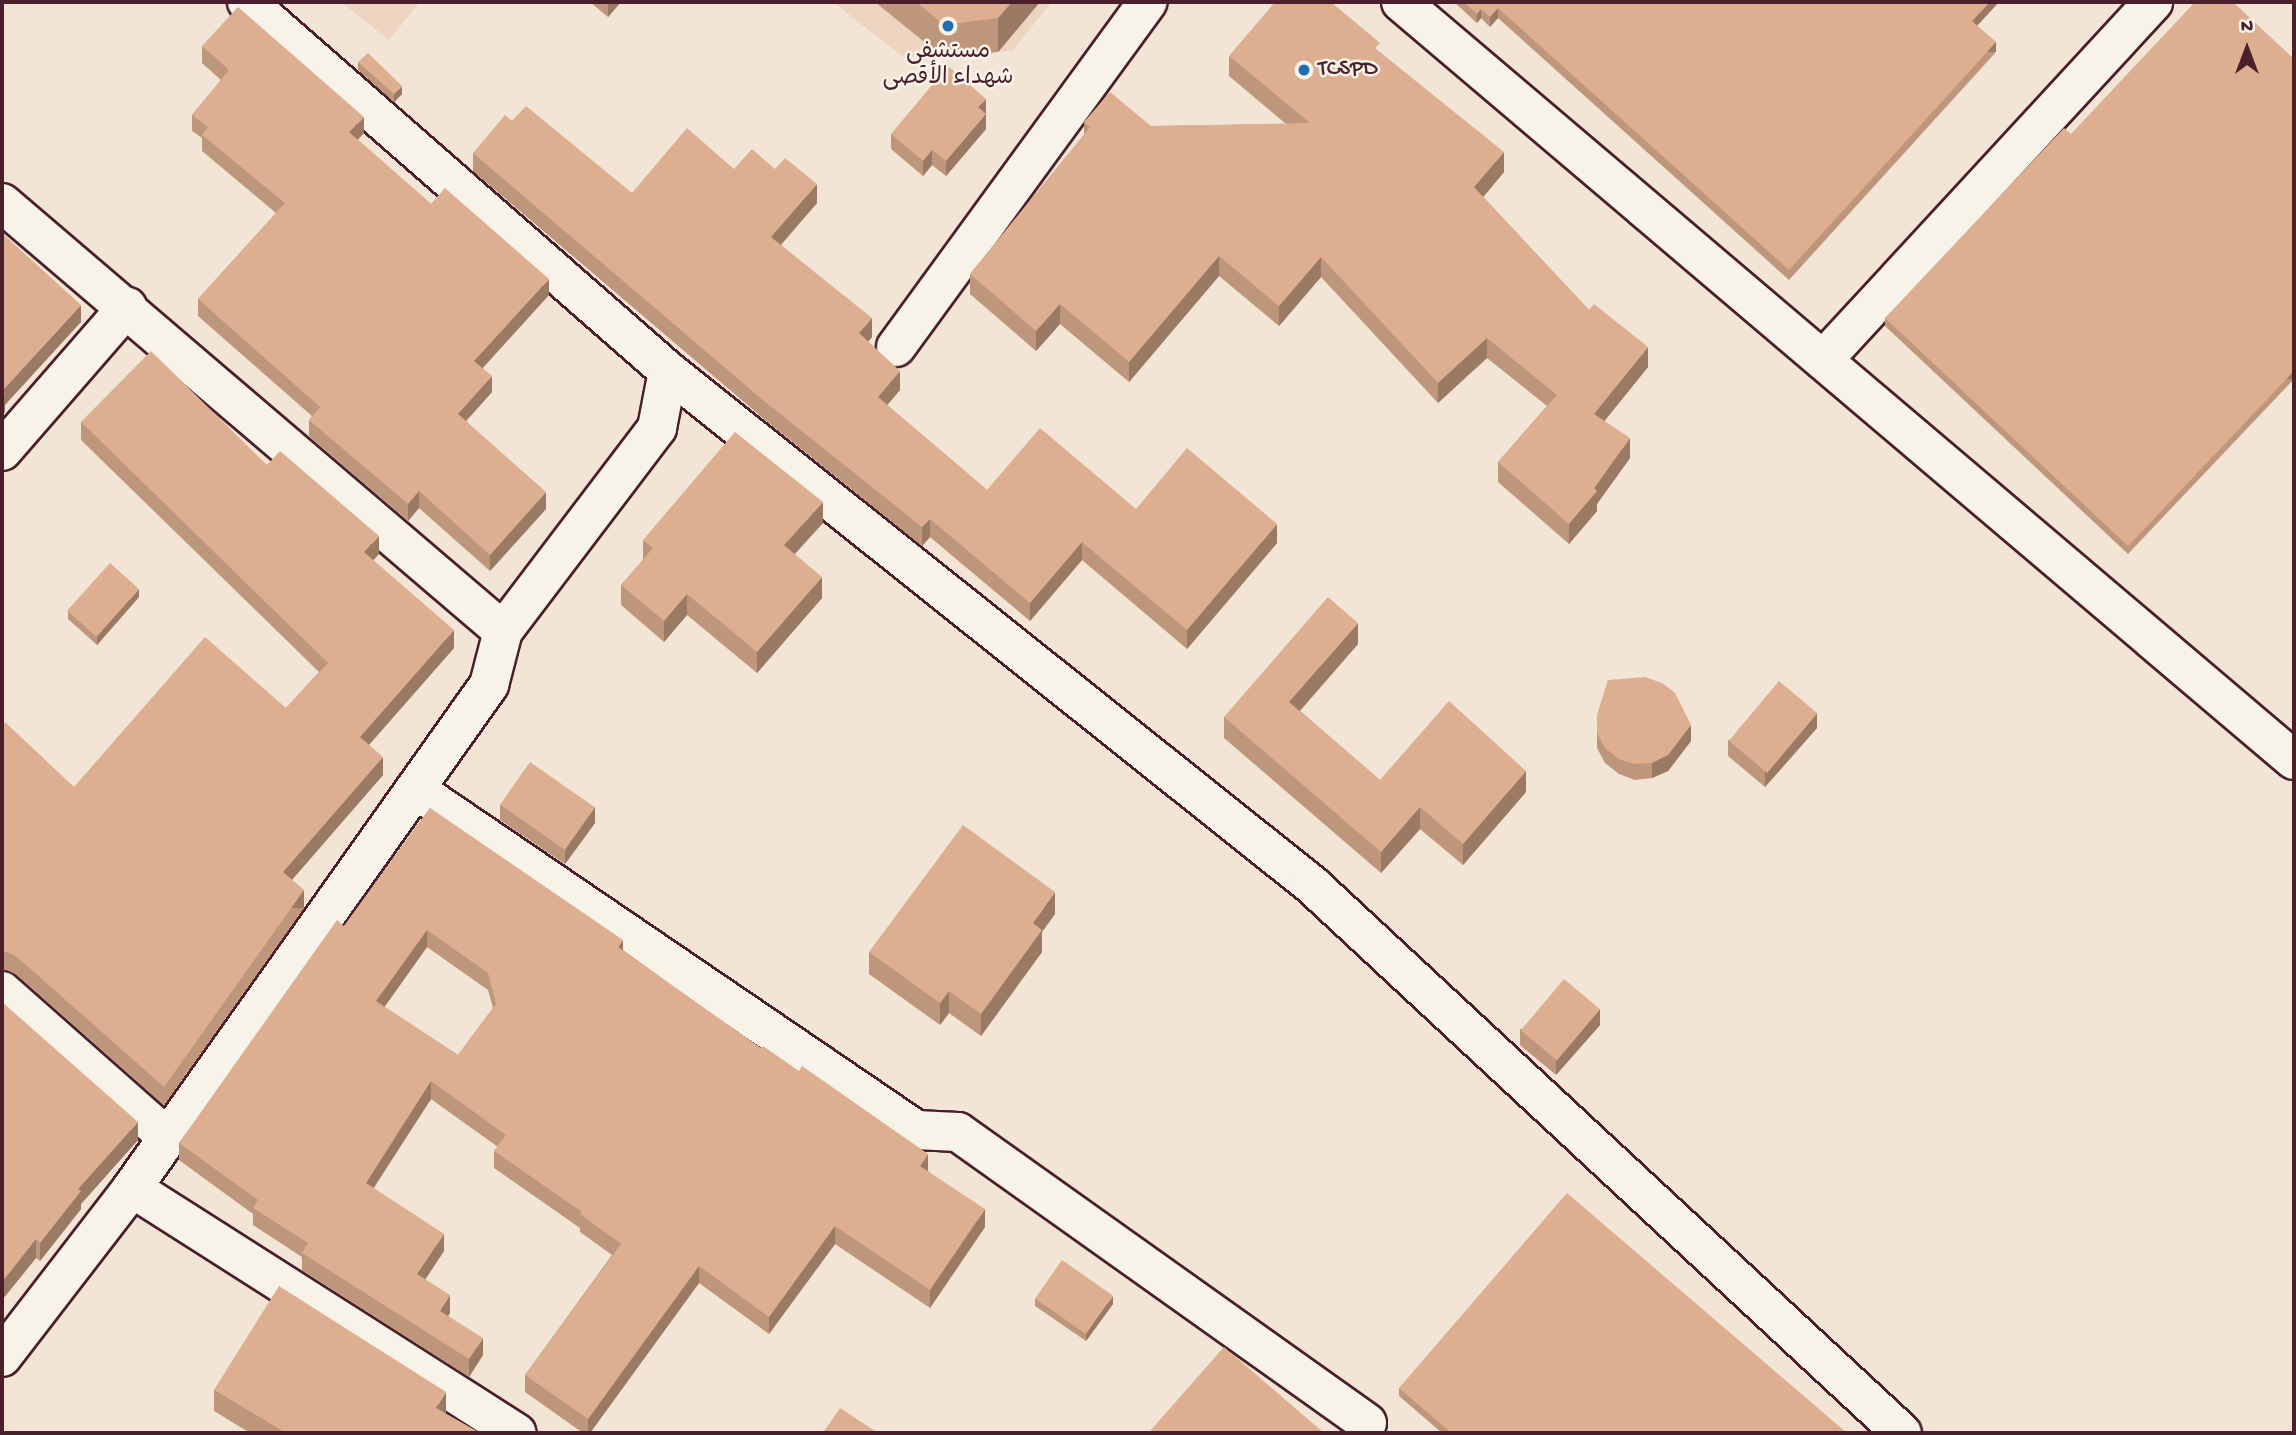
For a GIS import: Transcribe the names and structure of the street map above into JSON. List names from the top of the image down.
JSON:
{
  "places": ["مستشفى شهداء الأقصى", "TCSPD"],
  "north": "top"
}
